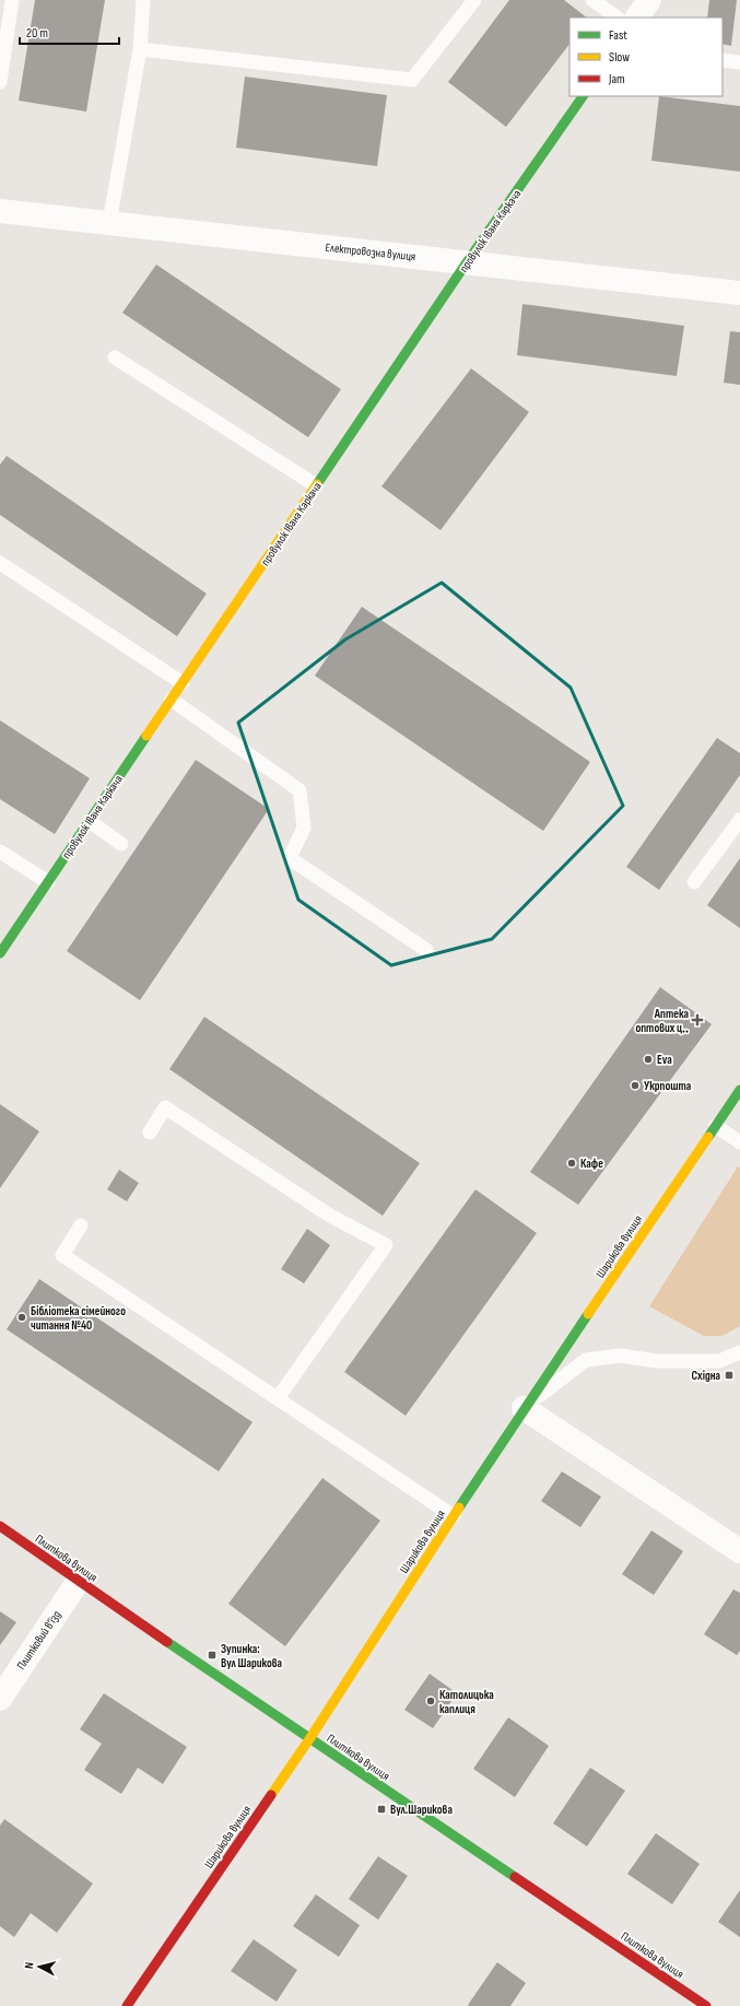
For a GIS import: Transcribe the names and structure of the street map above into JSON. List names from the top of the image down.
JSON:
{
  "streets": {
    "street": [
      "провулок Івана Каркача",
      "Електровозна вулиця",
      "Шарикова вулиця",
      "Плиткова вулиця",
      "Плитковий в’їзд"
    ]
  },
  "crossings": [
    ["провулок Івана Каркача", "Електровозна вулиця"],
    ["Шарикова вулиця", "Плиткова вулиця"],
    ["Плиткова вулиця", "Плитковий в’їзд"]
  ],
  "places": {
    "health": ["Аптека оптових ц‥"],
    "other": [
      "Eva",
      "Укрпошта",
      "Кафе",
      "Бібліотека сімейного читання №40",
      "Католицька каплиця"
    ],
    "transit": ["Східна", "Зупинка: Вул Шарикова", "Вул.Шарикова"]
  },
  "legend": ["Fast", "Slow", "Jam"],
  "scale_bar": "20 m",
  "north": "left"
}
